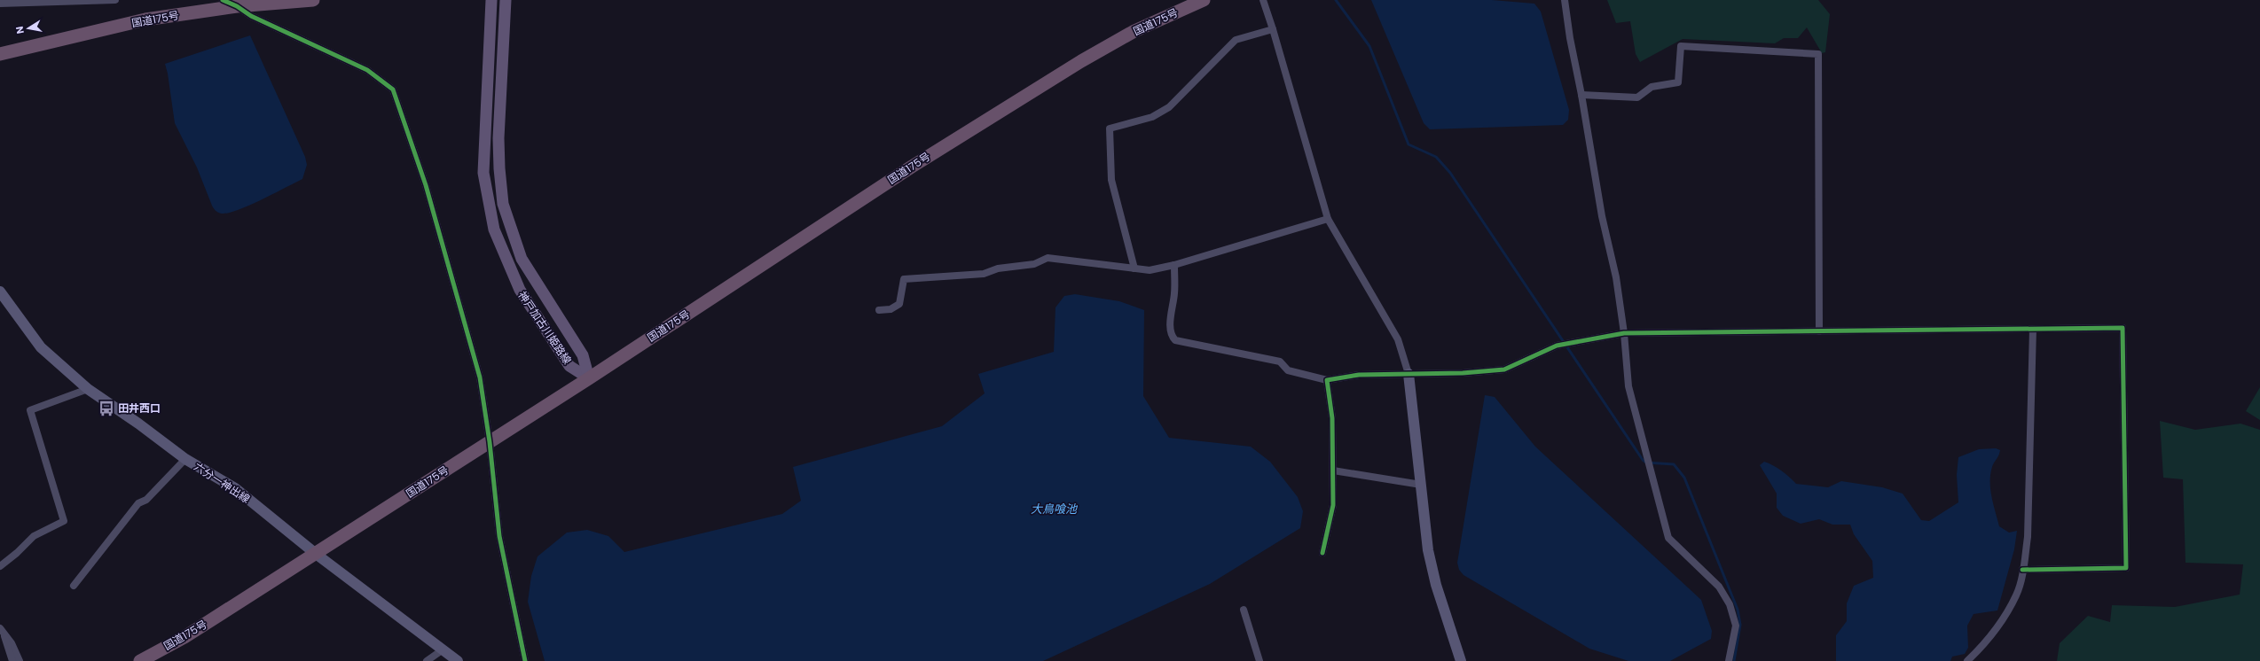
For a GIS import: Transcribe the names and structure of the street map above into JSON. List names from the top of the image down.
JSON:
{
  "streets": {
    "highway": ["国道175号"],
    "main road": ["神戸加古川姫路線", "六分一神出線"]
  },
  "crossings": [
    ["国道175号", "神戸加古川姫路線"],
    ["国道175号", "六分一神出線"]
  ],
  "water": ["大鳥喰池"],
  "places": {
    "bus stop": ["田井西口"]
  },
  "north": "left"
}
